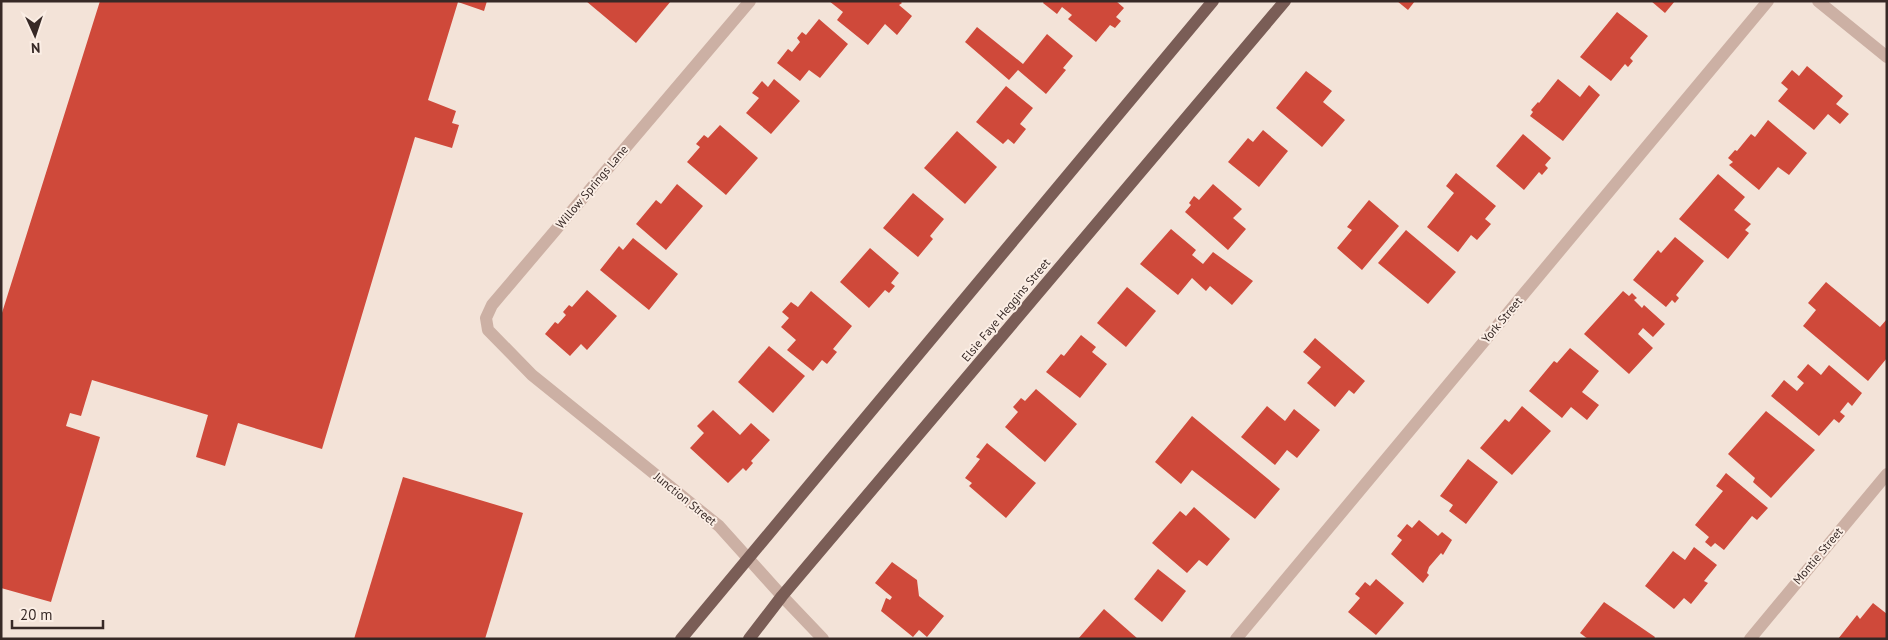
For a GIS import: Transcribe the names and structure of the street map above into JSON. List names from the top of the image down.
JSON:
{
  "streets": {
    "main road": ["Elsie Faye Heggins Street"],
    "street": [
      "Willow Springs Lane",
      "York Street",
      "Junction Street",
      "Montie Street"
    ]
  },
  "crossings": [
    ["Willow Springs Lane", "Junction Street"],
    ["Elsie Faye Heggins Street", "Junction Street"]
  ],
  "scale_bar": "20 m",
  "north": "bottom"
}
